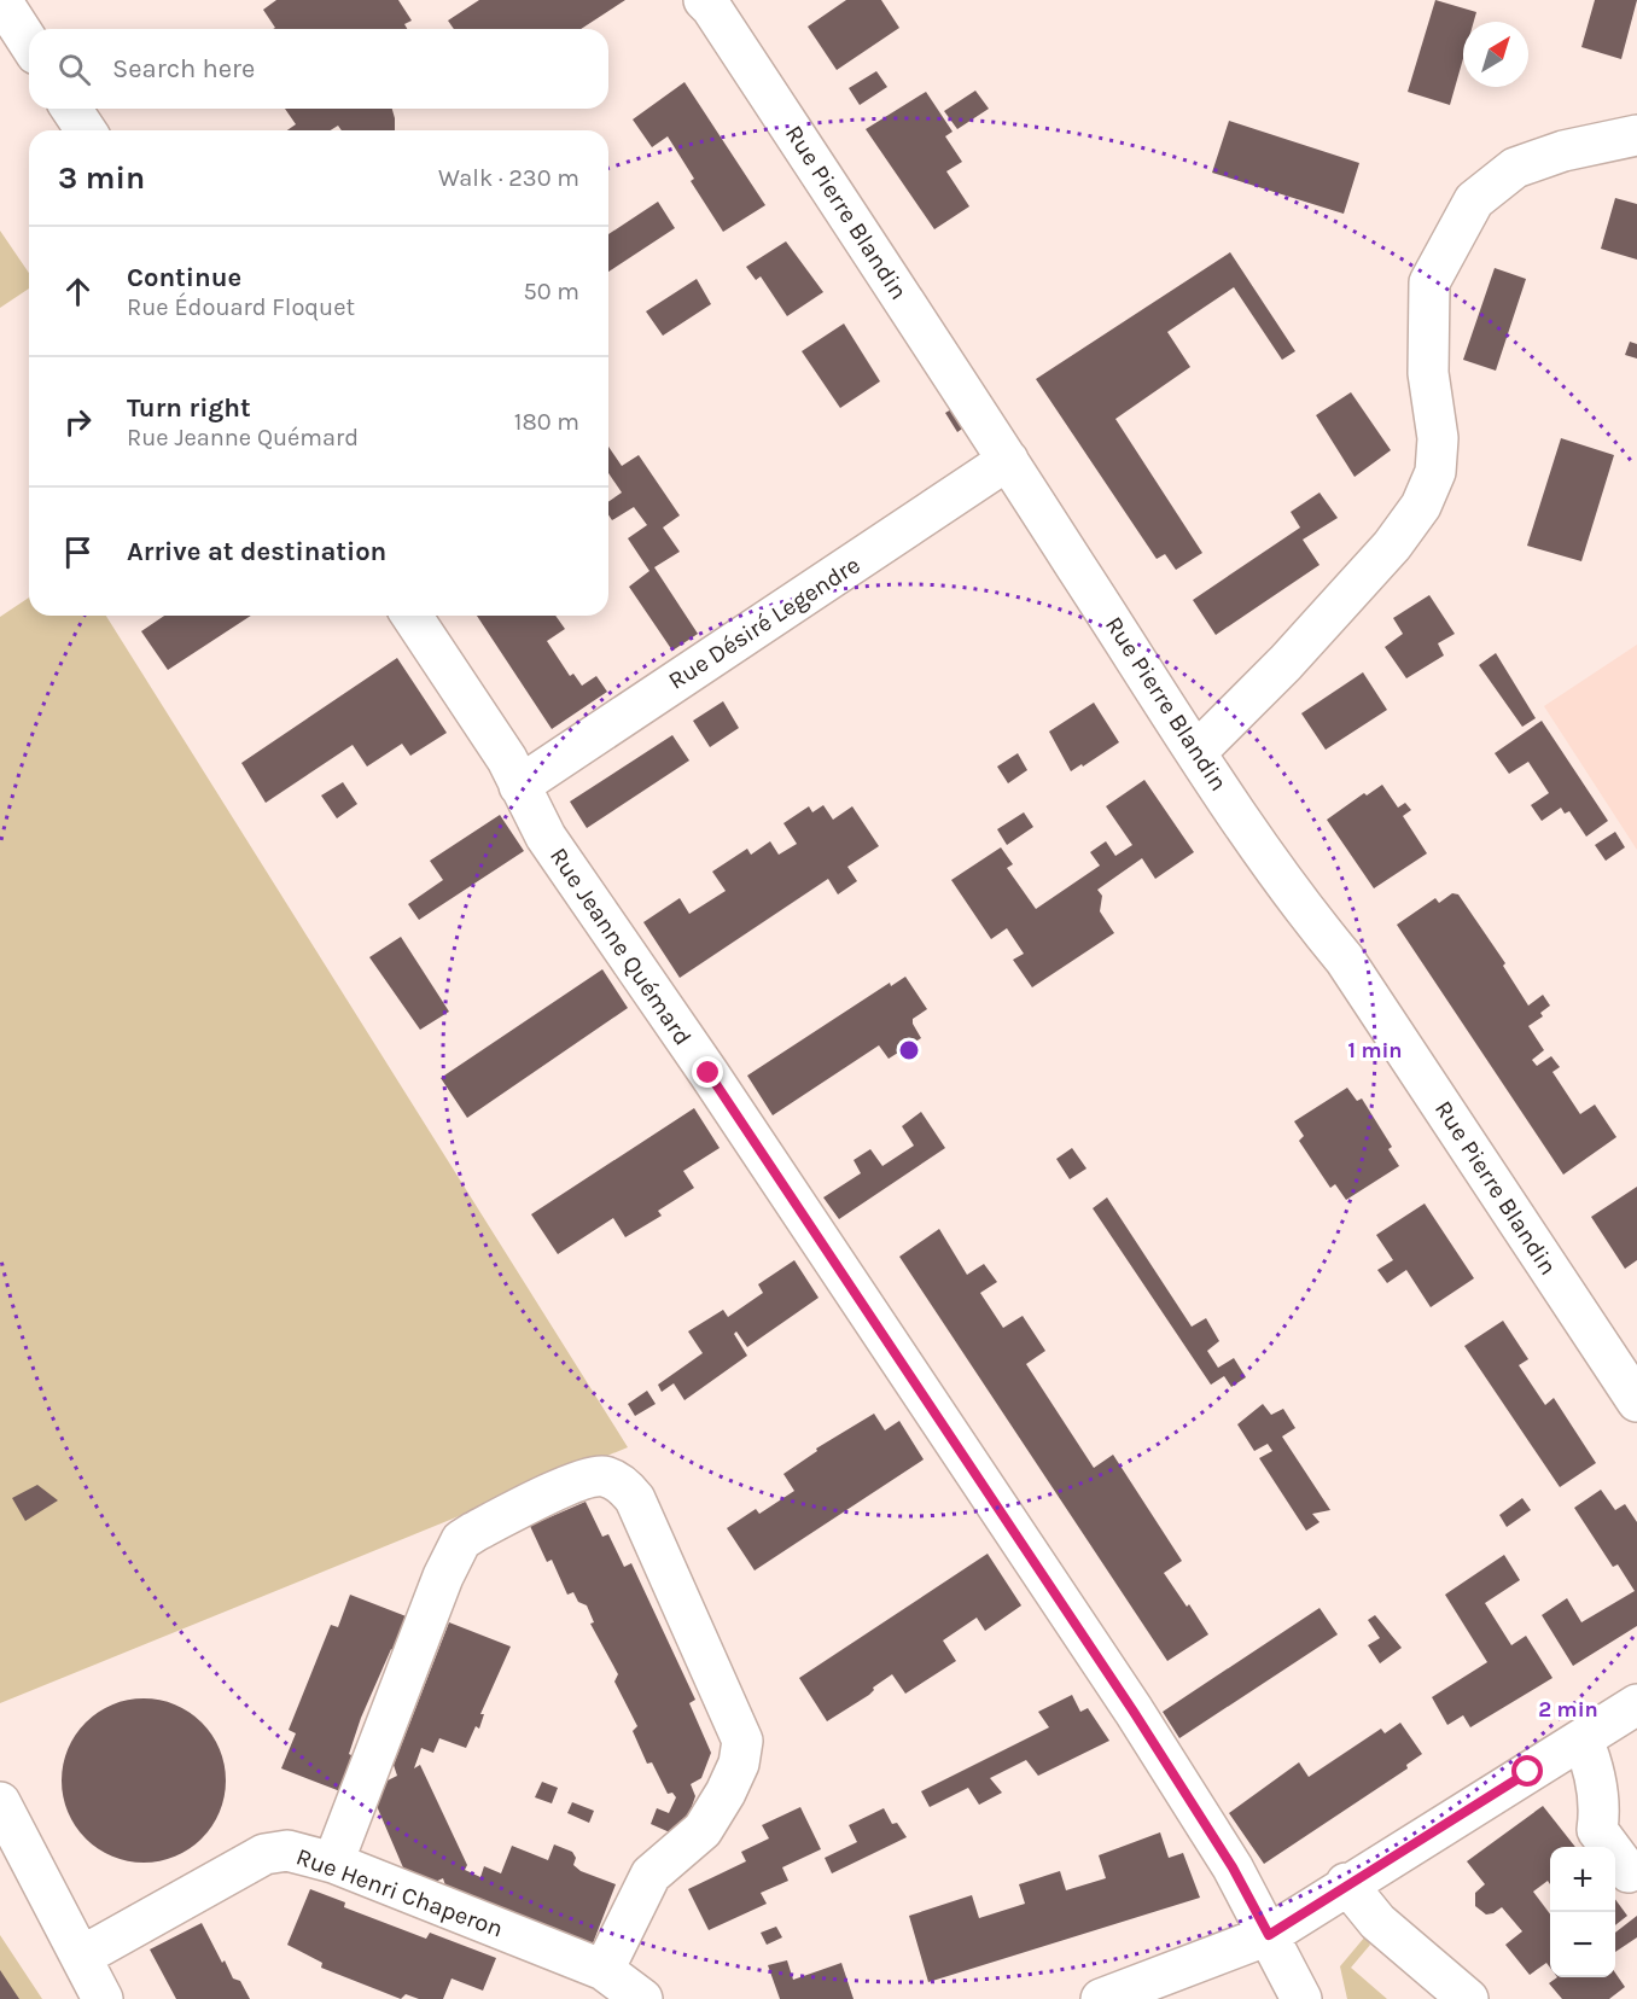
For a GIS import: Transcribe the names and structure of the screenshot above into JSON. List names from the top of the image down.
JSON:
{
  "streets": {
    "street": [
      "Rue Pierre Blandin",
      "Rue Désiré Legendre",
      "Rue Jeanne Quémard",
      "Rue Henri Chaperon"
    ]
  },
  "crossings": [
    ["Rue Pierre Blandin", "Rue Désiré Legendre"],
    ["Rue Désiré Legendre", "Rue Jeanne Quémard"]
  ],
  "north": "top right",
  "page": {
    "search": "Search here",
    "heading": ["3 min", "Walk · 230 m"],
    "list": [
      ["Continue", "Rue Édouard Floquet", "50 m"],
      ["Turn right", "Rue Jeanne Quémard", "180 m"],
      "Arrive at destination"
    ],
    "map_buttons": ["+", "−"]
  },
  "rings": ["1 min", "2 min"]
}
